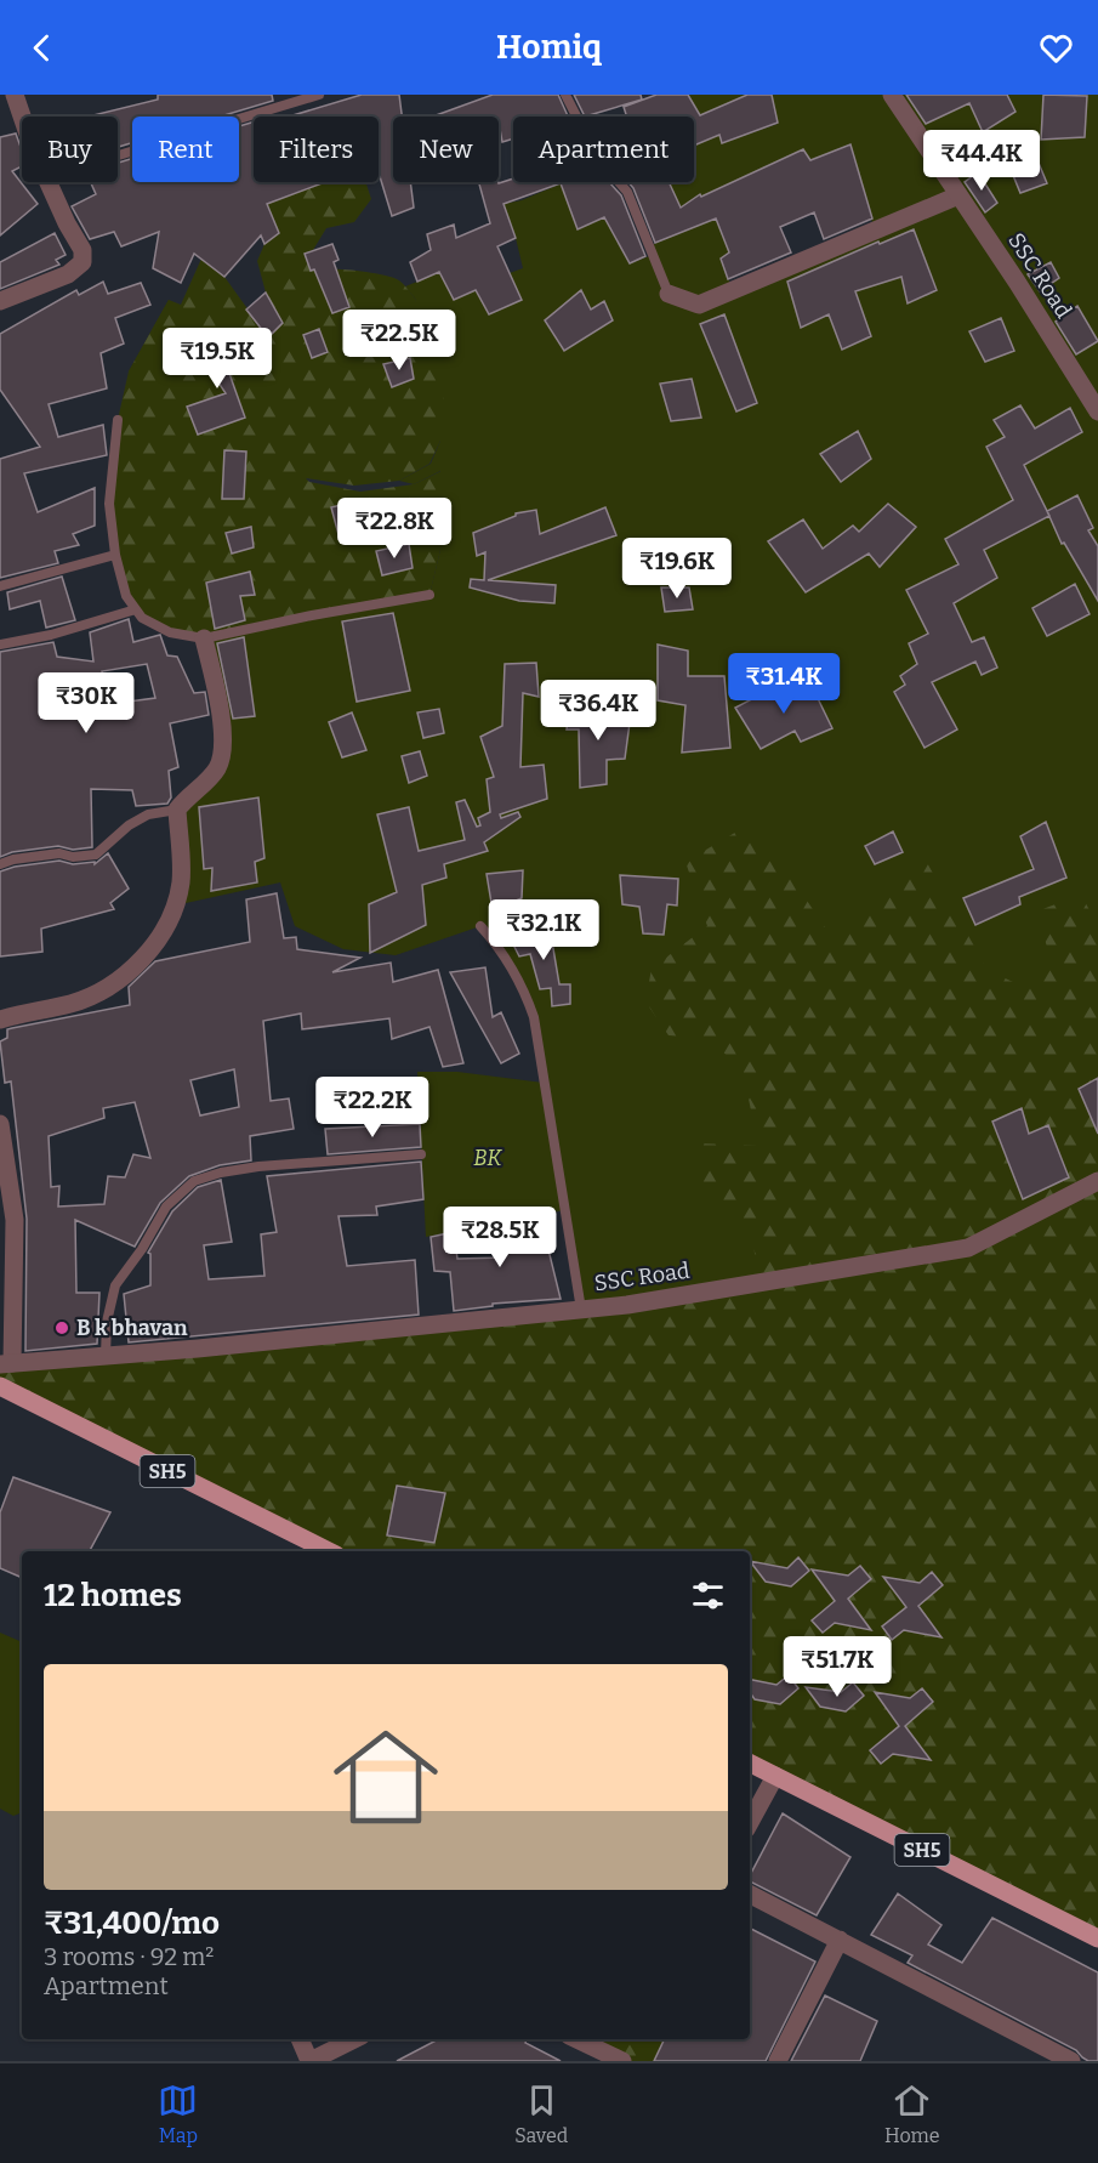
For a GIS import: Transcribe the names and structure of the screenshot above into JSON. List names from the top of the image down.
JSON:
{
  "streets": {
    "main road": ["SH5"],
    "street": ["SSC Road"]
  },
  "parks": ["BK"],
  "places": ["B k bhavan"],
  "page": {
    "header": "Homiq",
    "chip": [
      "Buy",
      "Rent",
      "Filters",
      "New",
      "Apartment"
    ],
    "price": [
      "₹44.4K",
      "₹22.5K",
      "₹19.5K",
      "₹22.8K",
      "₹19.6K",
      "₹31.4K",
      "₹30K",
      "₹36.4K",
      "₹32.1K",
      "₹22.2K",
      "₹28.5K",
      "₹51.7K"
    ],
    "heading": "12 homes",
    "list": [
      {
        "name": "₹31,400/mo",
        "note": "3 rooms · 92 m² · Apartment"
      }
    ],
    "tabs": ["Map", "Saved", "Home"]
  }
}
